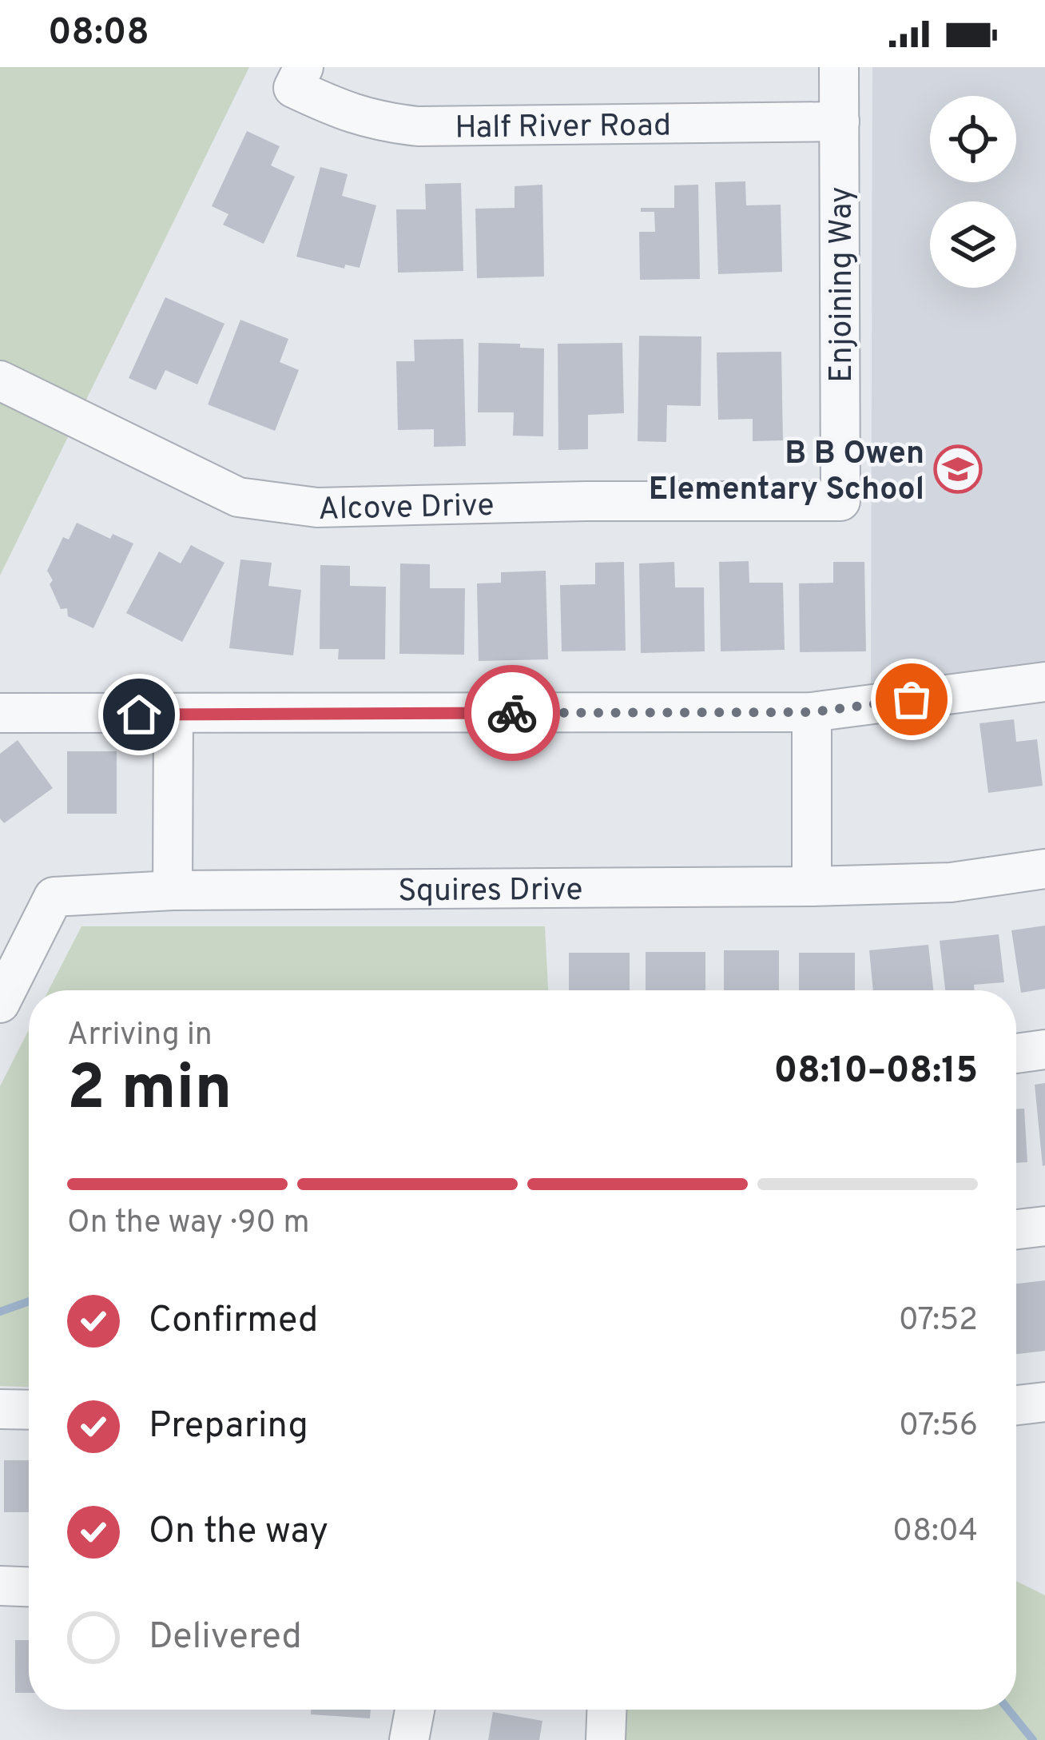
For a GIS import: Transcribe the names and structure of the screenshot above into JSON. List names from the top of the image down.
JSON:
{
  "streets": {
    "street": [
      "Half River Road",
      "Enjoining Way",
      "Alcove Drive",
      "Squires Drive"
    ]
  },
  "crossings": [
    ["Half River Road", "Enjoining Way"],
    ["Enjoining Way", "Alcove Drive"]
  ],
  "places": {
    "school or university": ["B B Owen Elementary School"]
  },
  "page": {
    "status": "08:08",
    "heading": ["2 min", "Arriving in", "08:10–08:15"],
    "bar": "On the way · 90 m",
    "list": [
      ["Confirmed", "07:52"],
      ["Preparing", "07:56"],
      ["On the way", "08:04"],
      "Delivered"
    ]
  }
}
